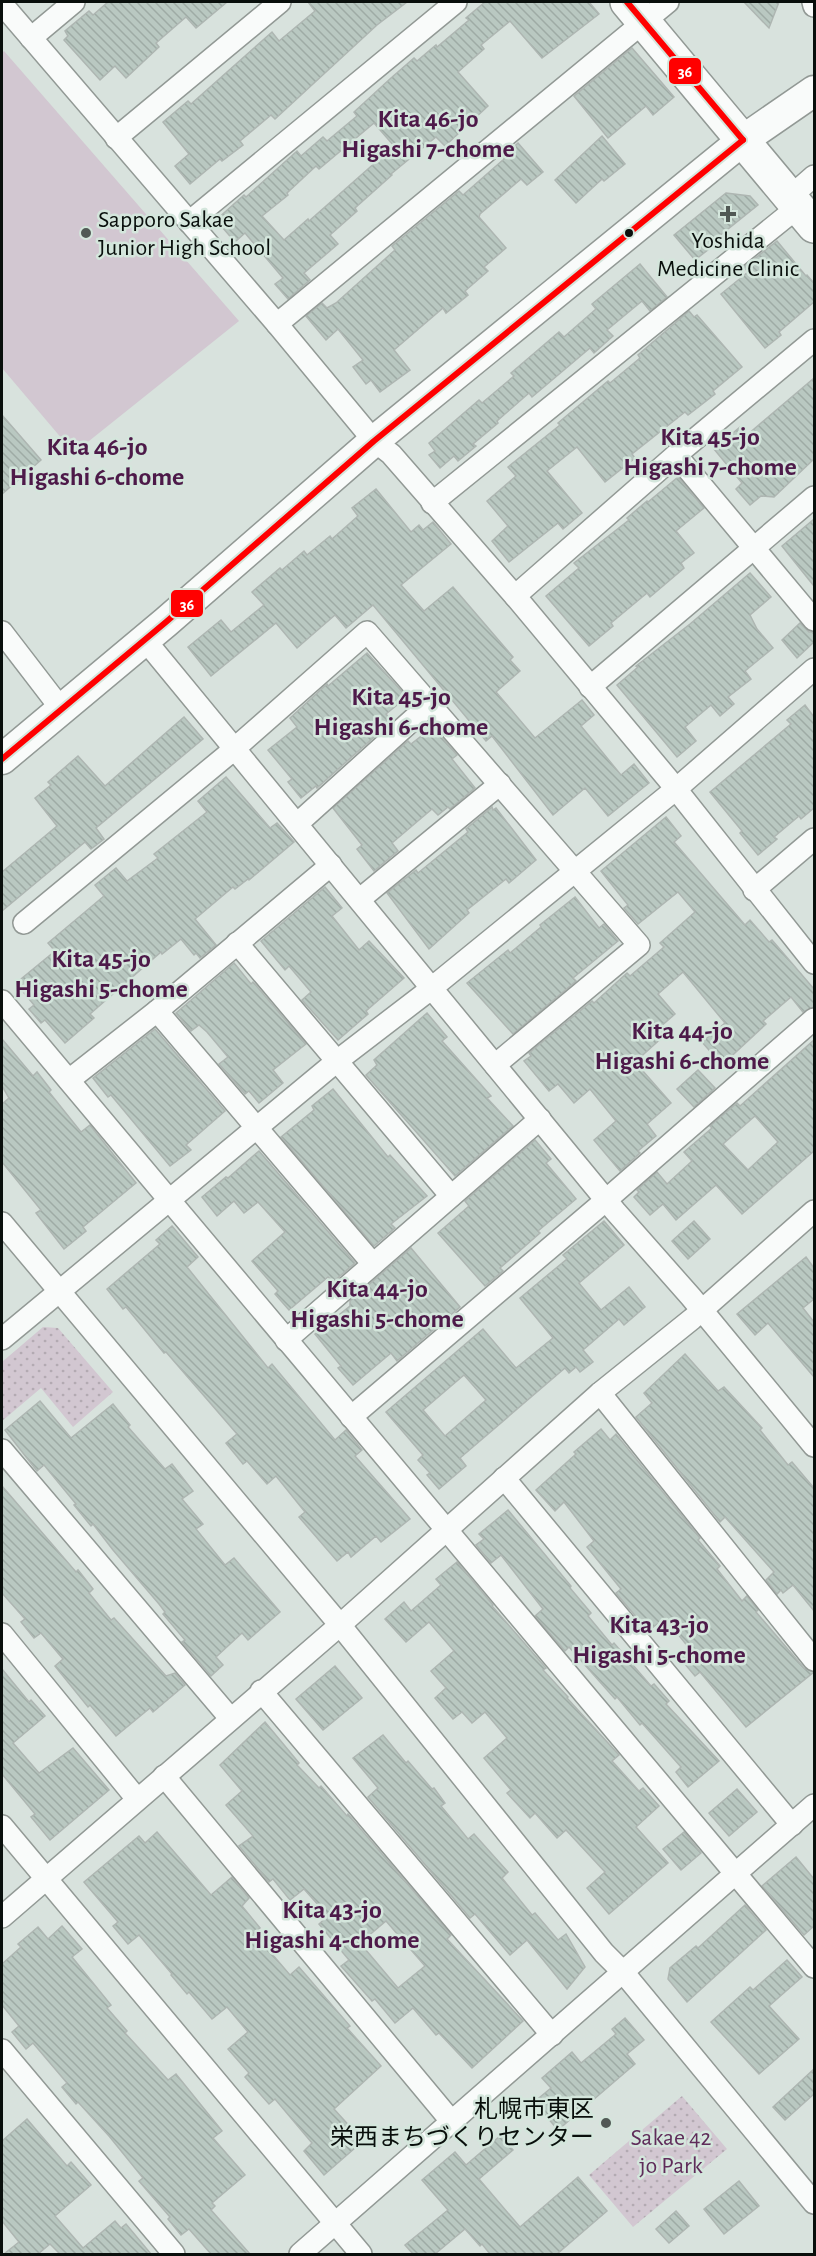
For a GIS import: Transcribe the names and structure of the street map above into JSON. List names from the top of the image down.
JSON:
{
  "districts": [
    "Kita 46-jo Higashi 7-chome",
    "Kita 45-jo Higashi 7-chome",
    "Kita 46-jo Higashi 6-chome",
    "Kita 45-jo Higashi 6-chome",
    "Kita 45-jo Higashi 5-chome",
    "Kita 44-jo Higashi 6-chome",
    "Kita 44-jo Higashi 5-chome",
    "Kita 43-jo Higashi 5-chome",
    "Kita 43-jo Higashi 4-chome"
  ],
  "parks": ["Sakae 42 jo Park"],
  "places": {
    "health": ["Yoshida Medicine Clinic"],
    "other": ["Sapporo Sakae Junior High School", "札幌市東区 栄西まちづくりセンター"]
  },
  "lines": ["transit line 36"]
}
